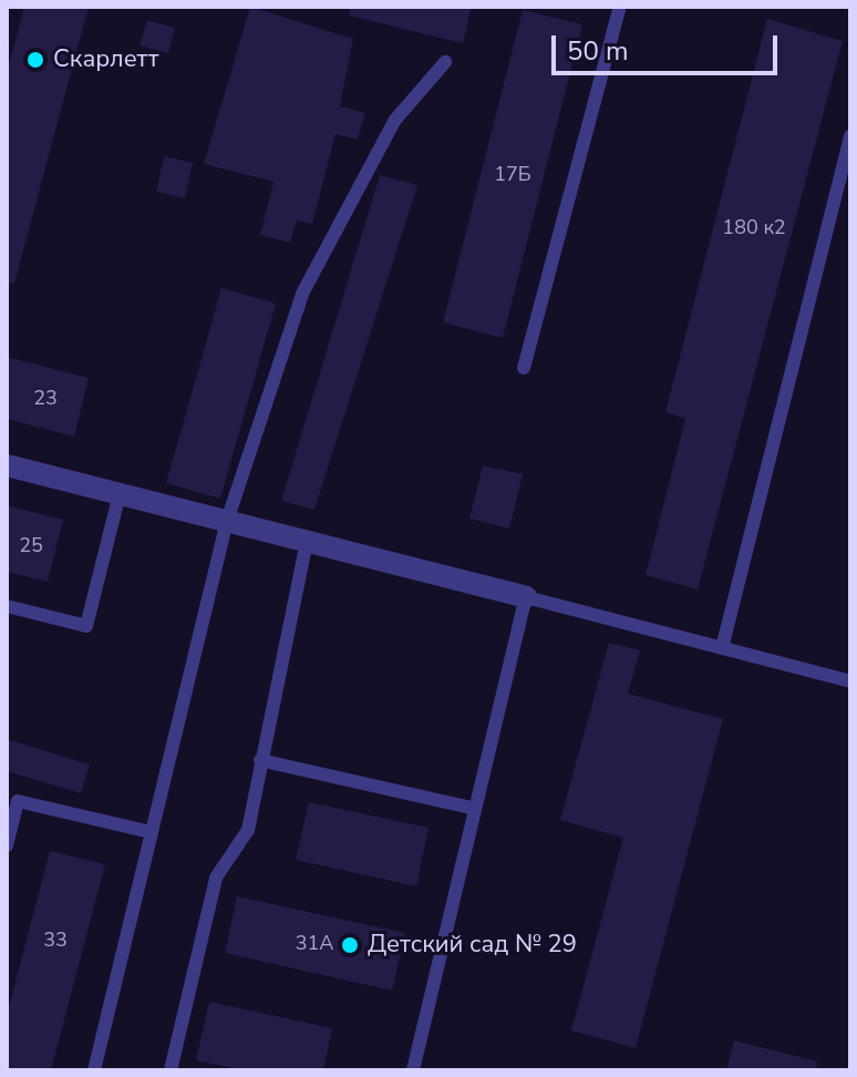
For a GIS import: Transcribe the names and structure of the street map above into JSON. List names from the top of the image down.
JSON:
{
  "places": ["Скарлетт", "Детский сад № 29"],
  "house_numbers": [
    "17Б",
    "180 к2",
    "23",
    "25",
    "33",
    "31А"
  ],
  "scale_bar": "50 m"
}
